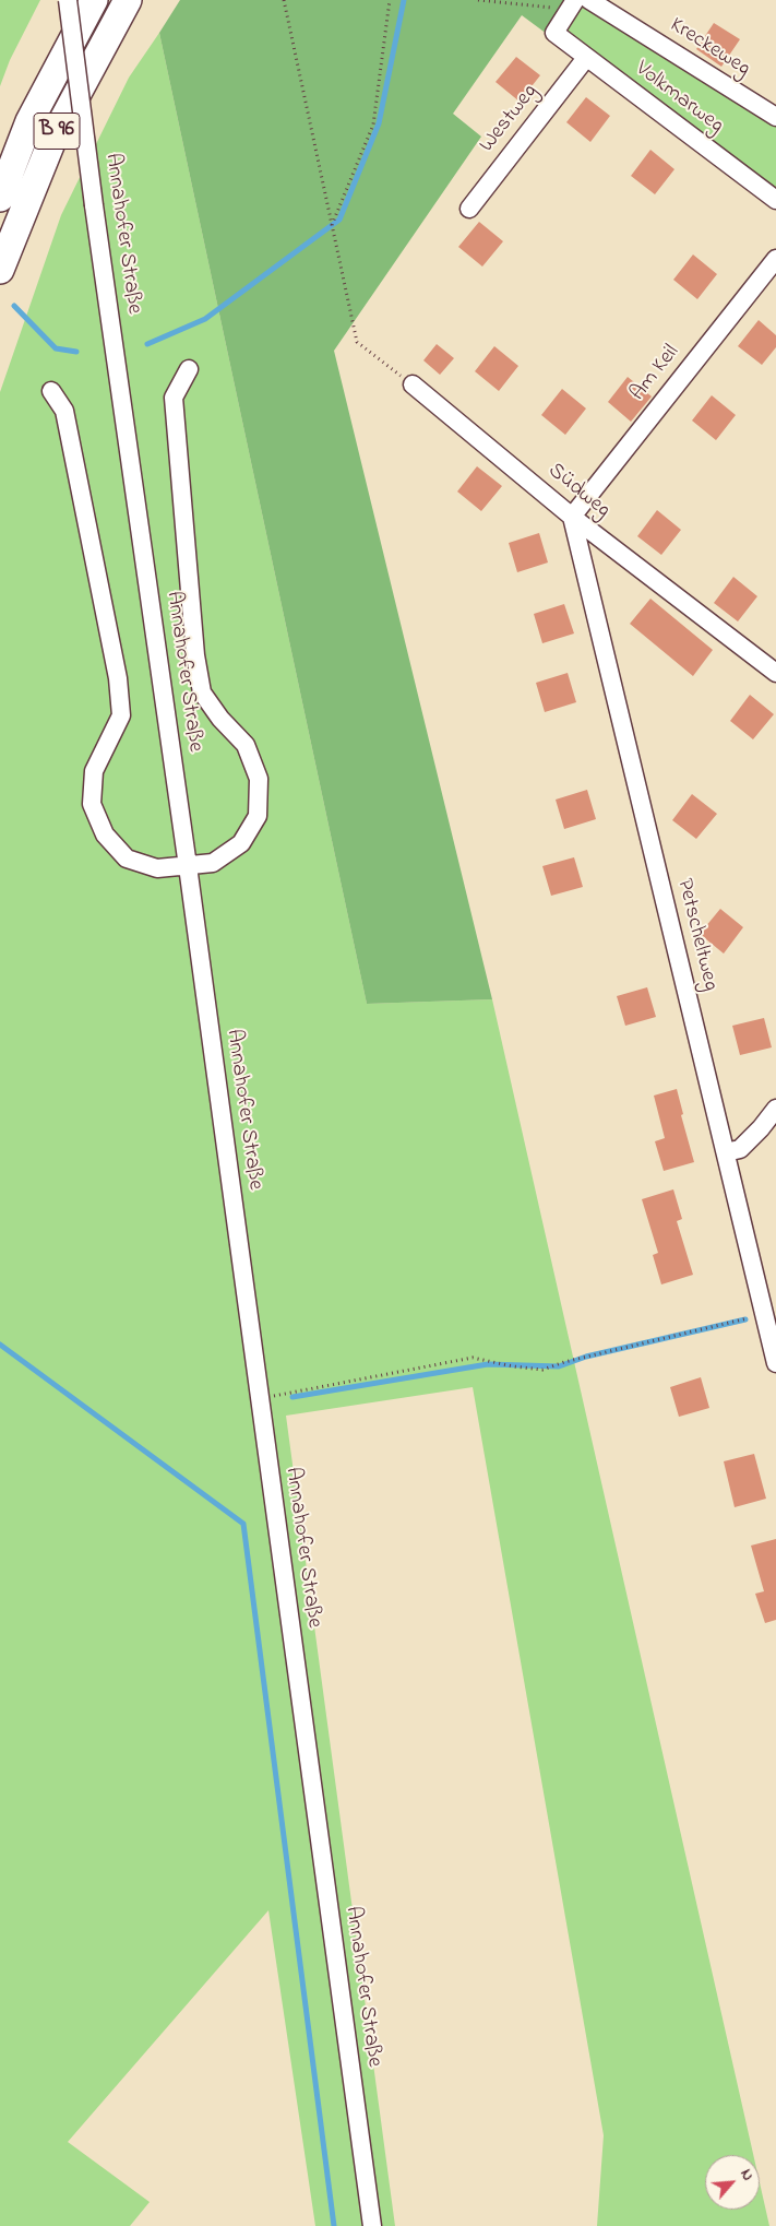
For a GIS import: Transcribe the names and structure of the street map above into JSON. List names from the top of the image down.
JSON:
{
  "streets": {
    "highway": ["B 96"],
    "street": [
      "Kreckeweg",
      "Volkmarweg",
      "Westweg",
      "Annahofer Straße",
      "Am Keil",
      "Südweg",
      "Petscheltweg"
    ]
  },
  "crossings": [
    ["Volkmarweg", "Westweg"],
    ["Am Keil", "Südweg"],
    ["Am Keil", "Petscheltweg"],
    ["Südweg", "Petscheltweg"]
  ],
  "north": "top right"
}
